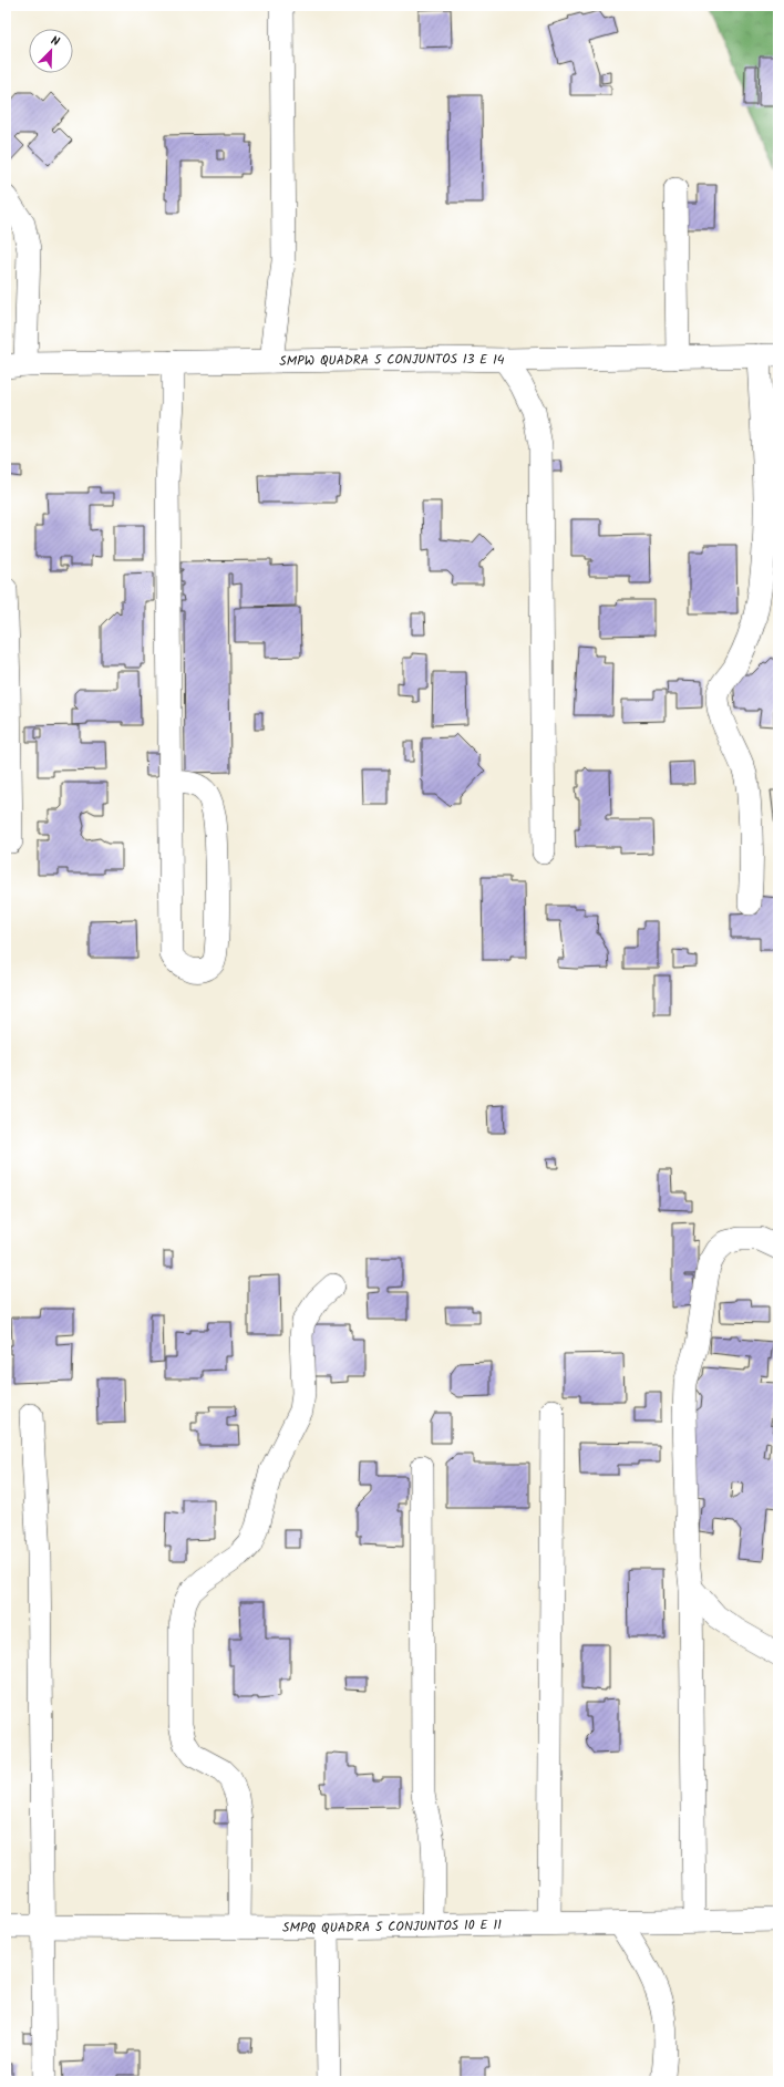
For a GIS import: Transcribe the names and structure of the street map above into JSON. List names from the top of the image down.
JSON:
{
  "streets": {
    "street": ["SMPW QUADRA 5 CONJUNTOS 13 E 14", "SMPQ QUADRA 5 CONJUNTOS 10 E 11"]
  },
  "north": "top right"
}
